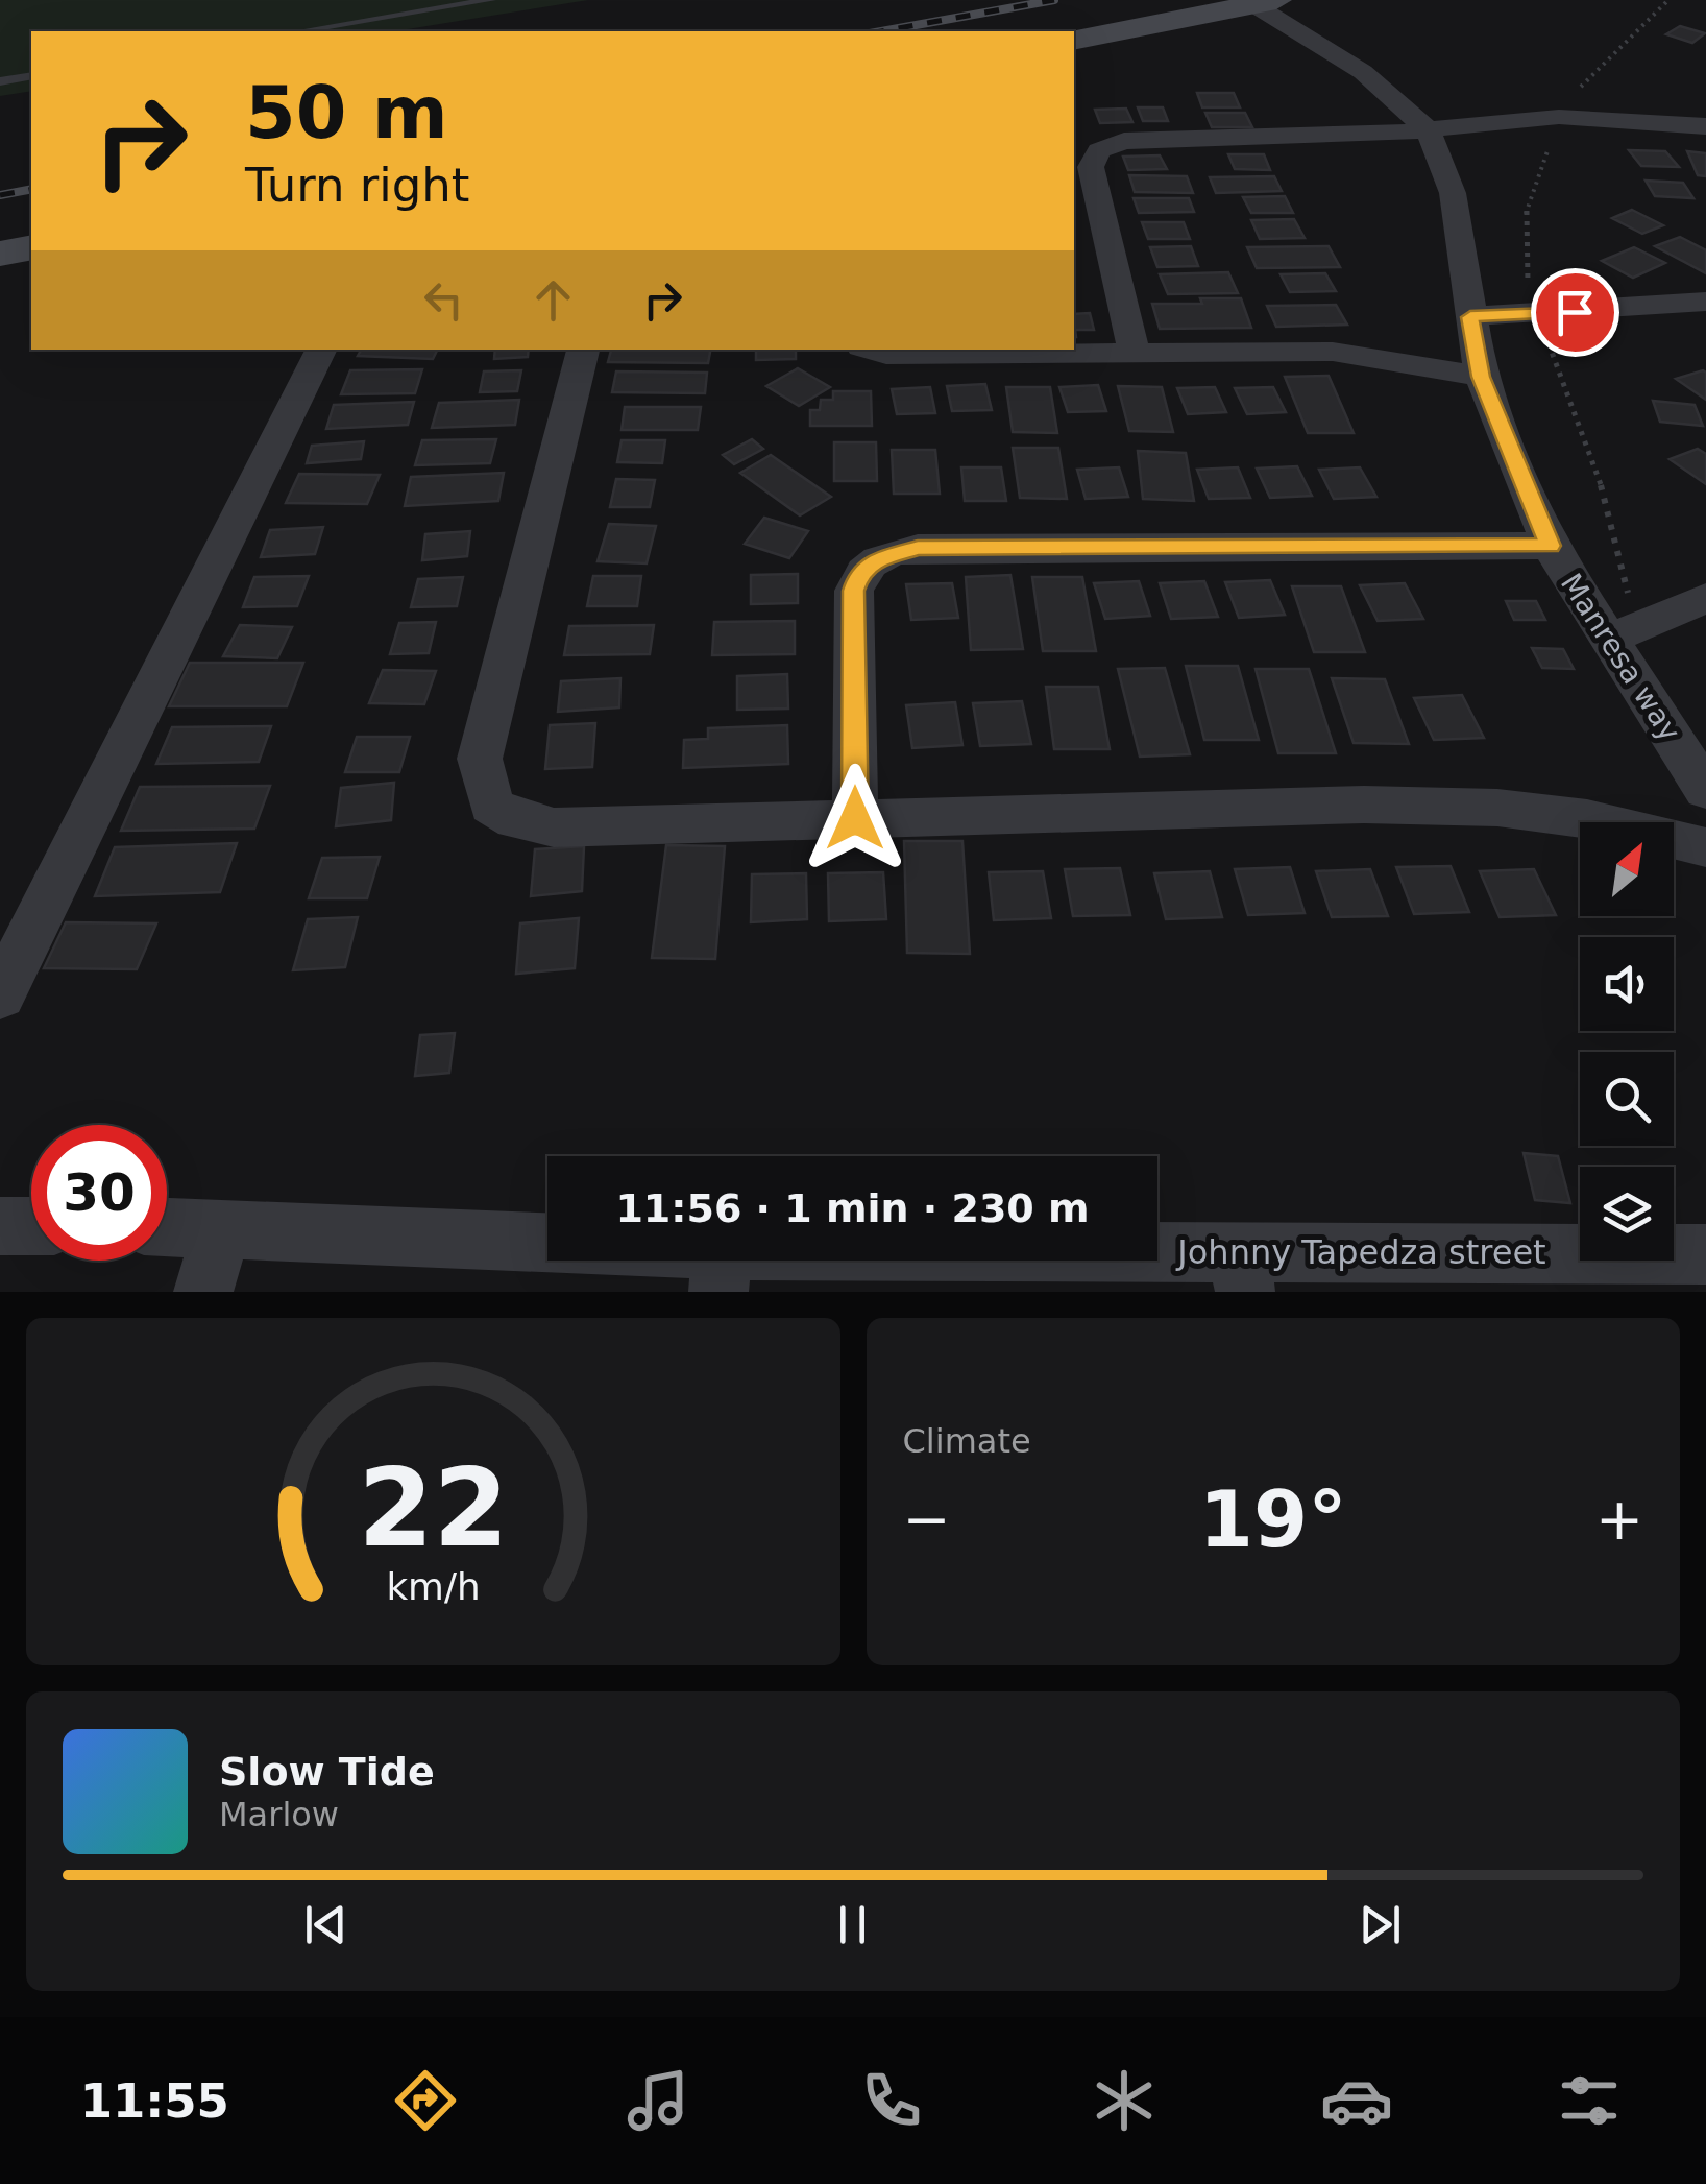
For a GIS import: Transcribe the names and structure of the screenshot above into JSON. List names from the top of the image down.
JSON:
{
  "streets": {
    "street": ["Manresa way", "Johnny Tapedza street"]
  },
  "north": "top right",
  "page": {
    "turn": ["50 m", "Turn right"],
    "limit": "30",
    "trip": "11:56 · 1 min · 230 m",
    "tile": "Climate",
    "heat": ["−", "19°", "+"],
    "song": ["Slow Tide", "Marlow"],
    "tabs": "11:55",
    "gauge": ["22", "km/h"]
  }
}
